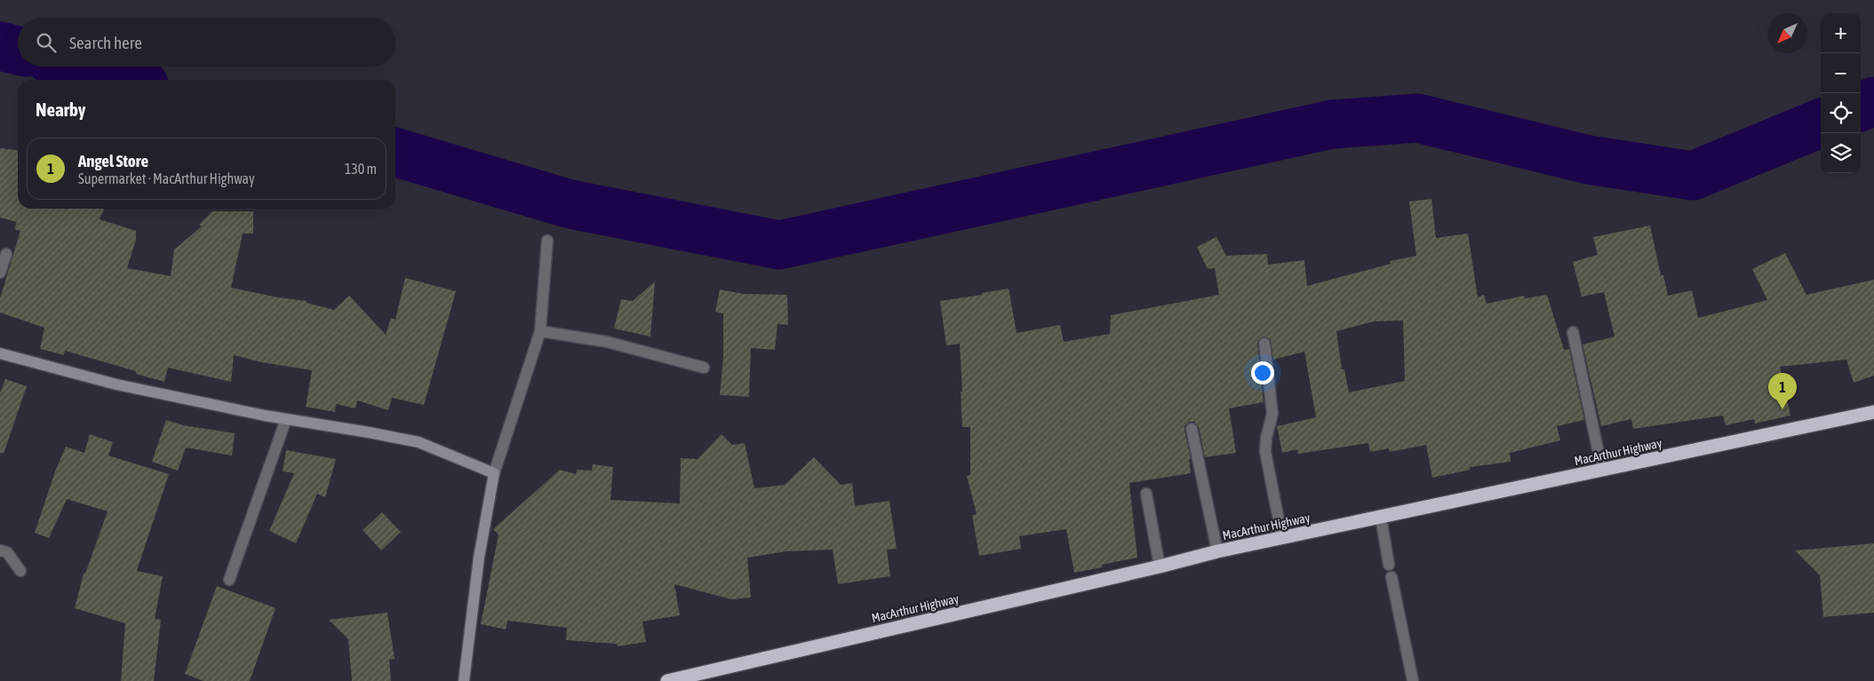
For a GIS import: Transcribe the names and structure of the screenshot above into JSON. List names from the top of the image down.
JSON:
{
  "streets": {
    "highway": ["MacArthur Highway"]
  },
  "north": "bottom left",
  "page": {
    "map_buttons": ["+", "−"],
    "search": "Search here",
    "heading": "Nearby",
    "list": [
      {
        "mark": "1",
        "name": "Angel Store",
        "note": "Supermarket · MacArthur Highway",
        "value": "130 m"
      }
    ],
    "pins": "1"
  }
}
